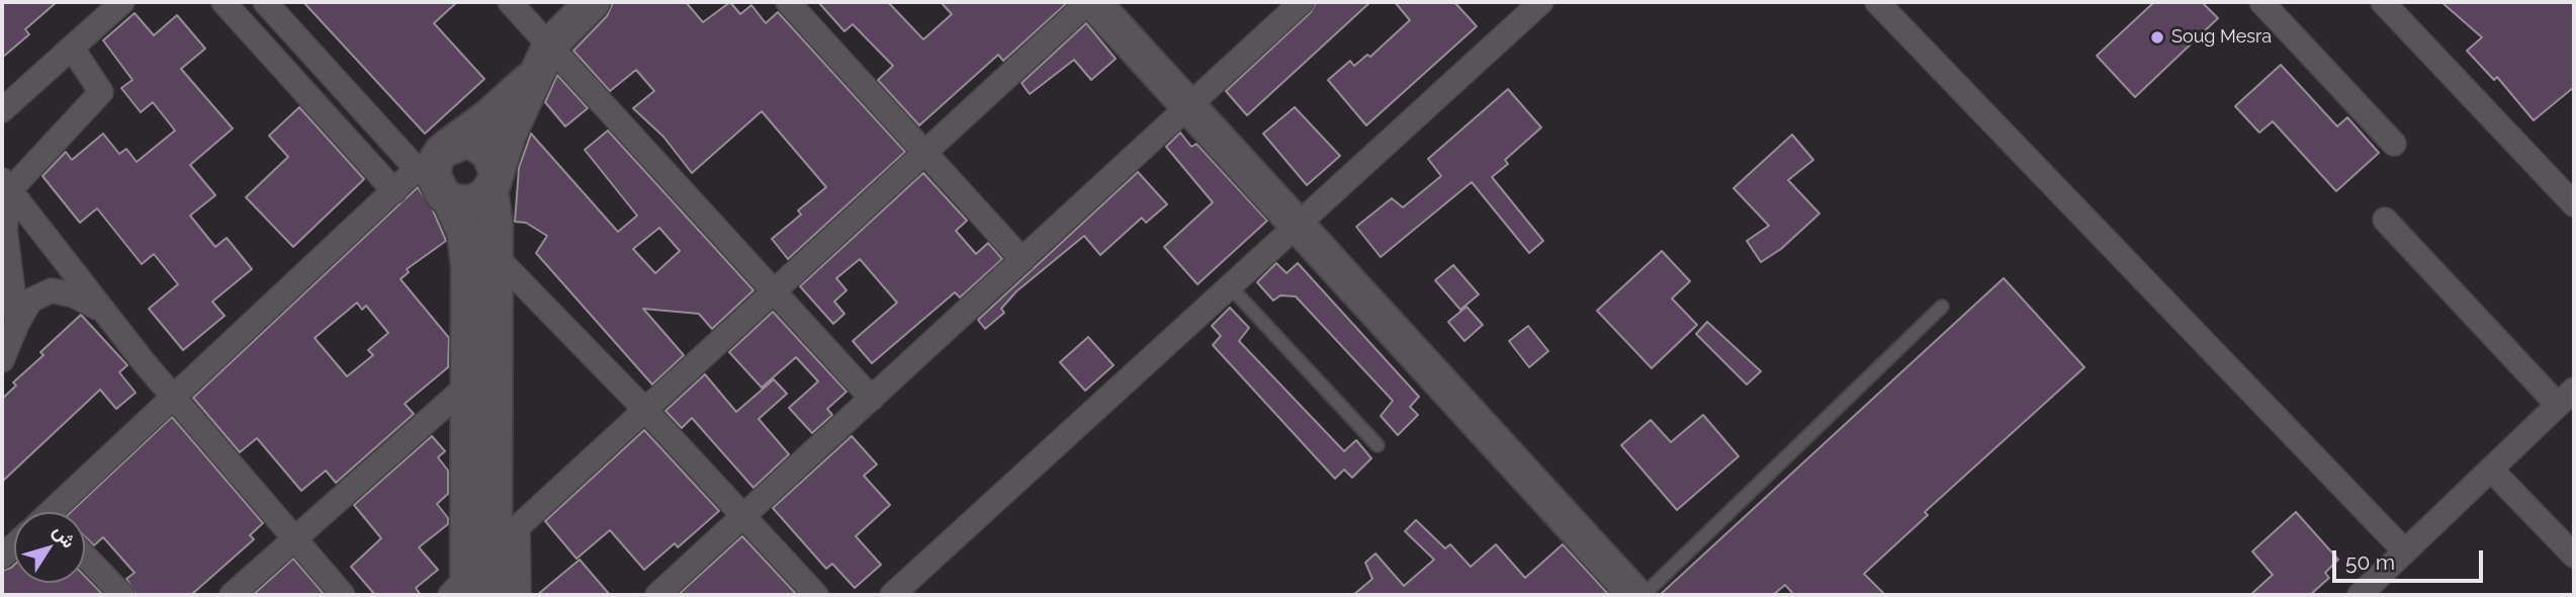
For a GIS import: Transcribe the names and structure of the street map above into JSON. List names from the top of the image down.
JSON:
{
  "places": ["Soug Mesra"],
  "scale_bar": "50 m",
  "north": "top right"
}
